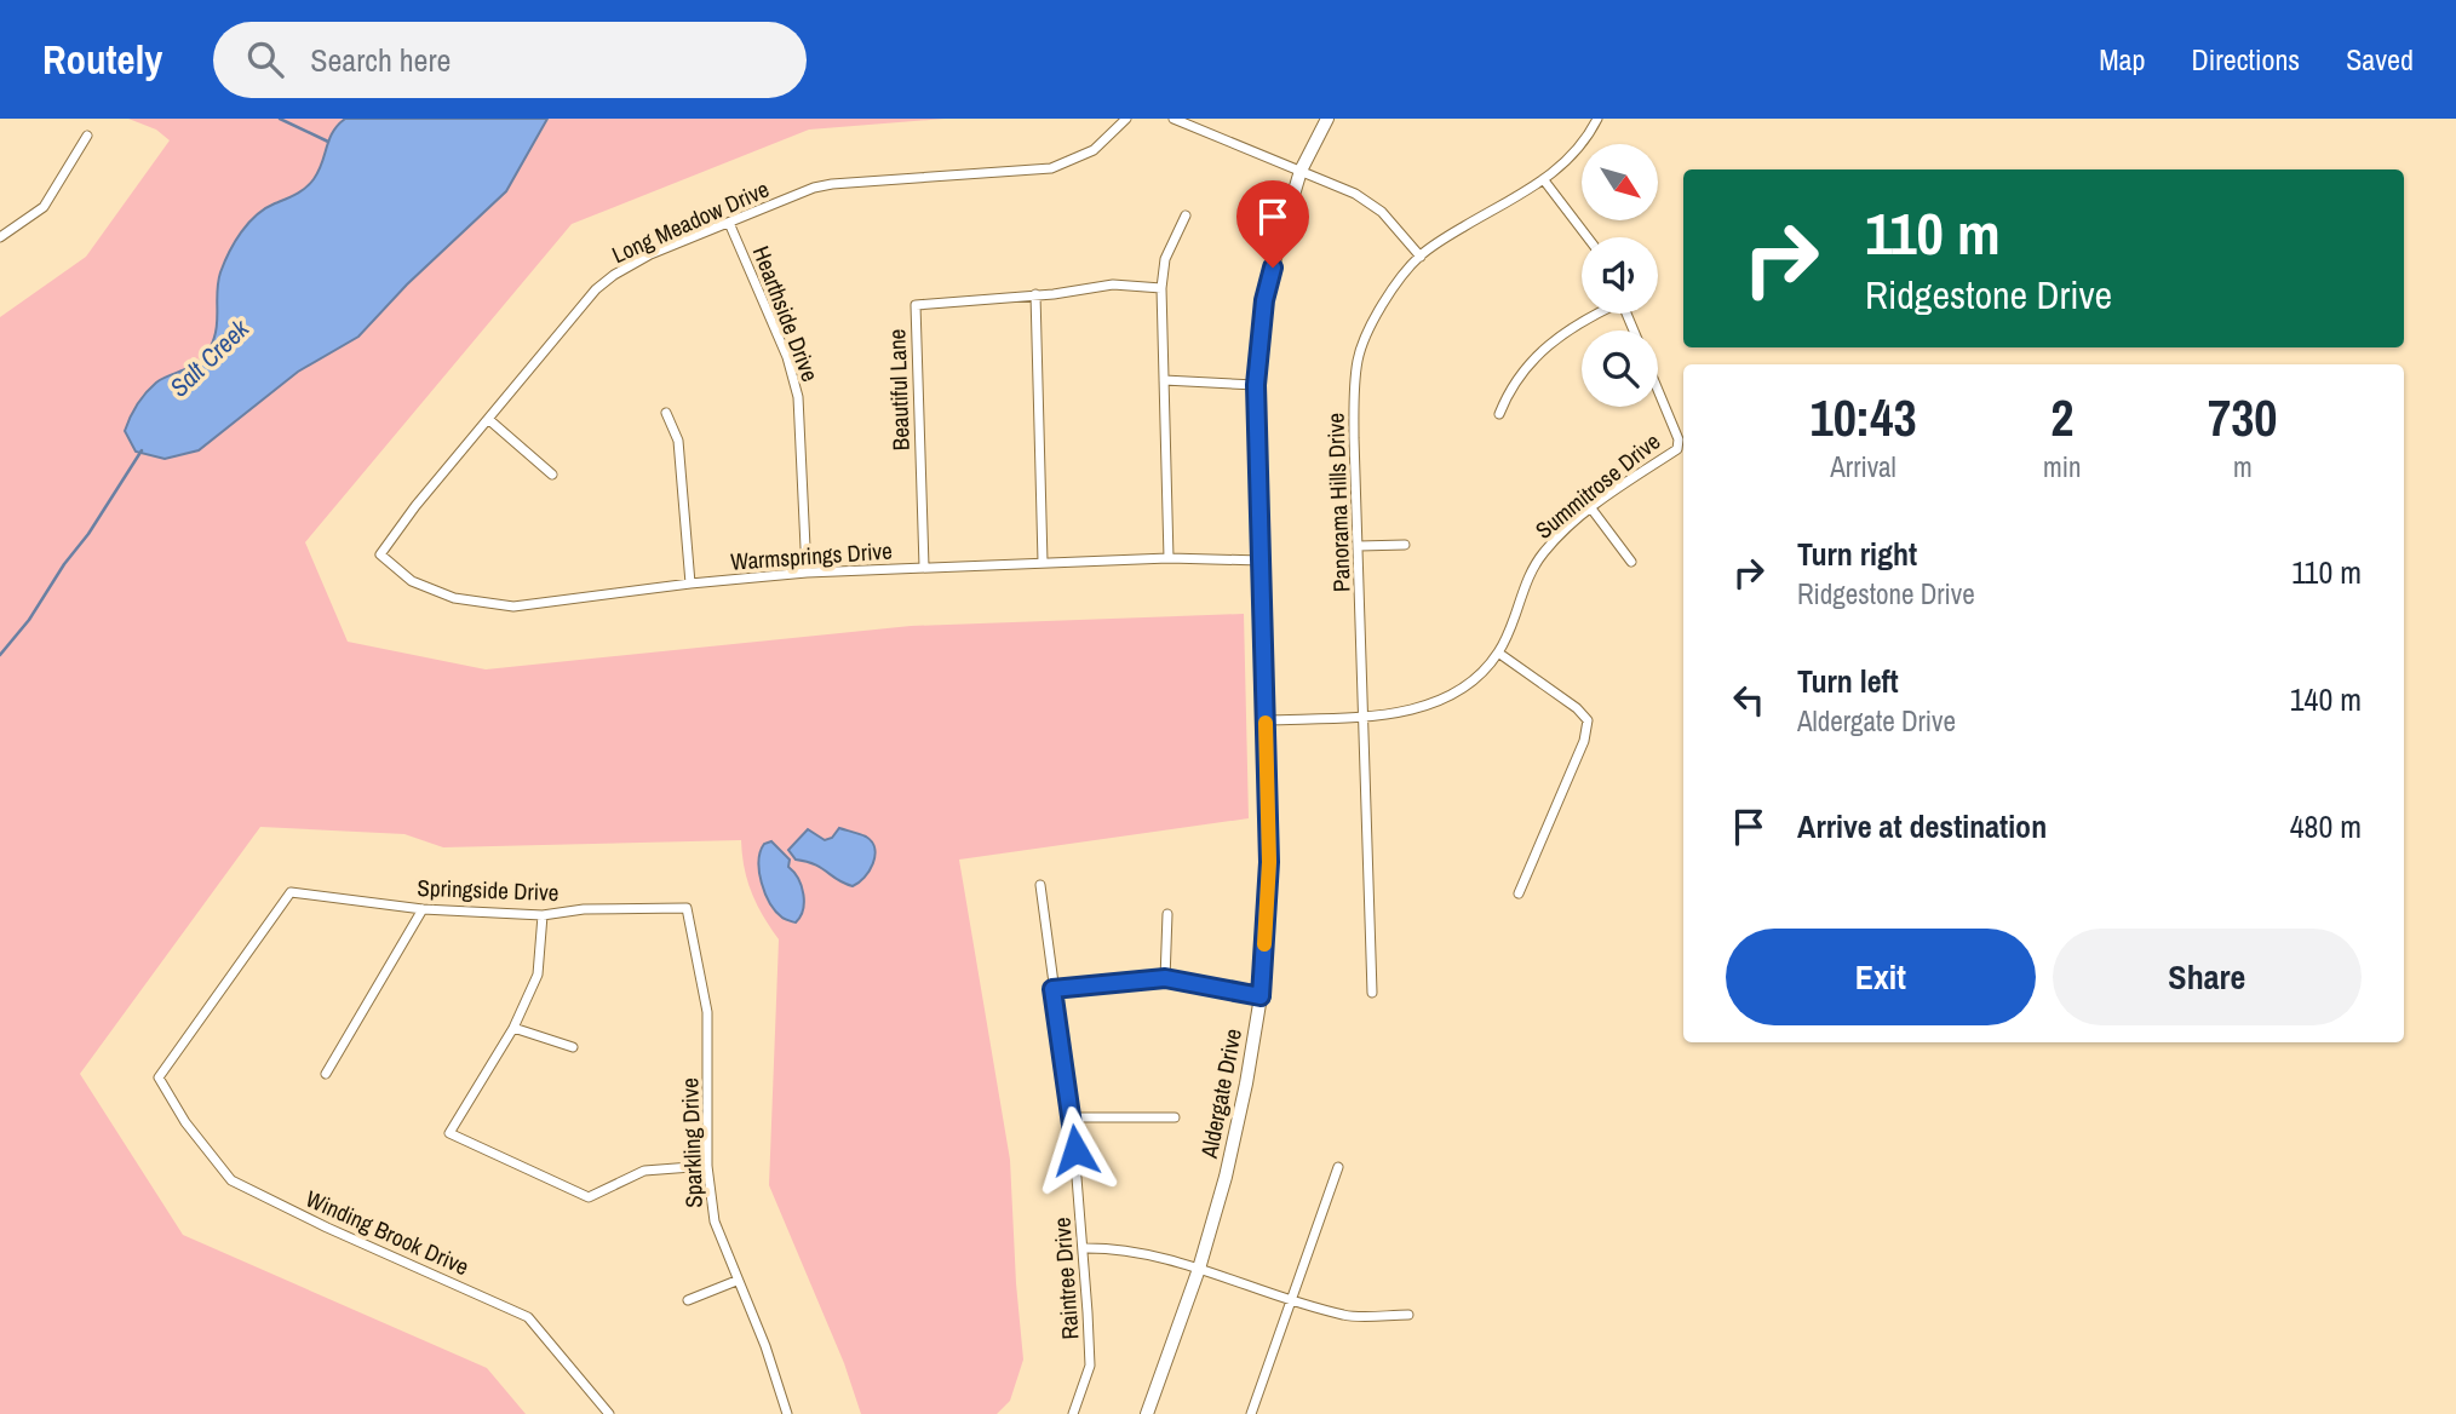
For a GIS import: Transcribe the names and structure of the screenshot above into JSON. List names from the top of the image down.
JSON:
{
  "streets": {
    "street": [
      "Long Meadow Drive",
      "Hearthside Drive",
      "Beautiful Lane",
      "Summitrose Drive",
      "Panorama Hills Drive",
      "Warmsprings Drive",
      "Springside Drive",
      "Aldergate Drive",
      "Sparkling Drive",
      "Winding Brook Drive",
      "Raintree Drive"
    ]
  },
  "crossings": [
    ["Long Meadow Drive", "Hearthside Drive"],
    ["Long Meadow Drive", "Warmsprings Drive"],
    ["Hearthside Drive", "Warmsprings Drive"],
    ["Beautiful Lane", "Warmsprings Drive"],
    ["Summitrose Drive", "Panorama Hills Drive"],
    ["Summitrose Drive", "Aldergate Drive"],
    ["Warmsprings Drive", "Aldergate Drive"],
    ["Springside Drive", "Sparkling Drive"],
    ["Springside Drive", "Winding Brook Drive"]
  ],
  "water": ["Salt Creek"],
  "north": "bottom right",
  "page": {
    "header": "Routely",
    "search": "Search here",
    "nav": ["Map", "Directions", "Saved"],
    "turn": ["110 m", "Ridgestone Drive"],
    "eta": [
      "10:43",
      "Arrival",
      "2",
      "min",
      "730",
      "m"
    ],
    "list": [
      {
        "name": "Turn right",
        "note": "Ridgestone Drive",
        "value": "110 m"
      },
      {
        "name": "Turn left",
        "note": "Aldergate Drive",
        "value": "140 m"
      },
      {
        "name": "Arrive at destination",
        "value": "480 m"
      }
    ],
    "buttons": ["Exit", "Share"]
  }
}
